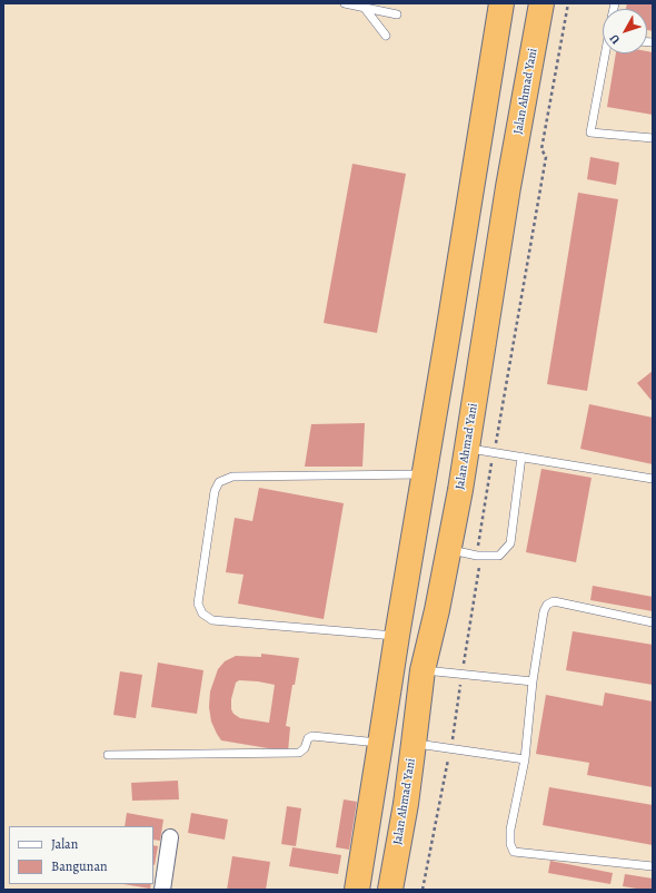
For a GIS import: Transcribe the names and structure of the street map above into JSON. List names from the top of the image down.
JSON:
{
  "streets": {
    "highway": ["Jalan Ahmad Yani"]
  },
  "legend": ["Jalan", "Bangunan"],
  "north": "bottom left"
}
